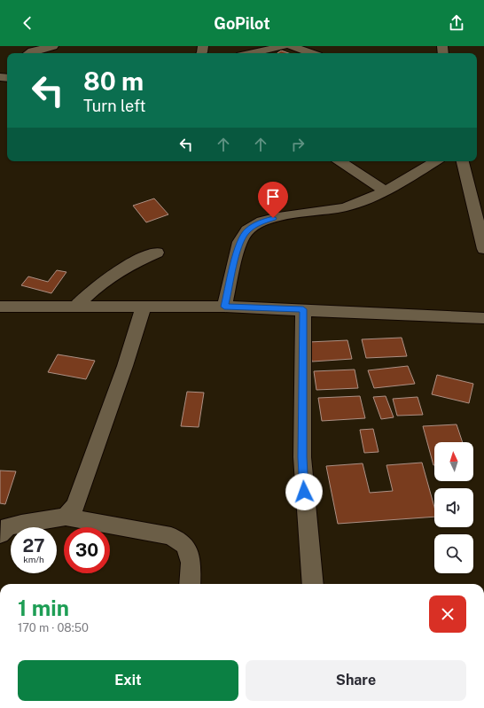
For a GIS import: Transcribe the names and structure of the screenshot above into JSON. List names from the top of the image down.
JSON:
{
  "north": "top",
  "page": {
    "header": "GoPilot",
    "turn": ["80 m", "Turn left"],
    "speed": "27 km/h",
    "limit": "30",
    "heading": ["1 min", "170 m · 08:50"],
    "buttons": ["Exit", "Share"]
  }
}
